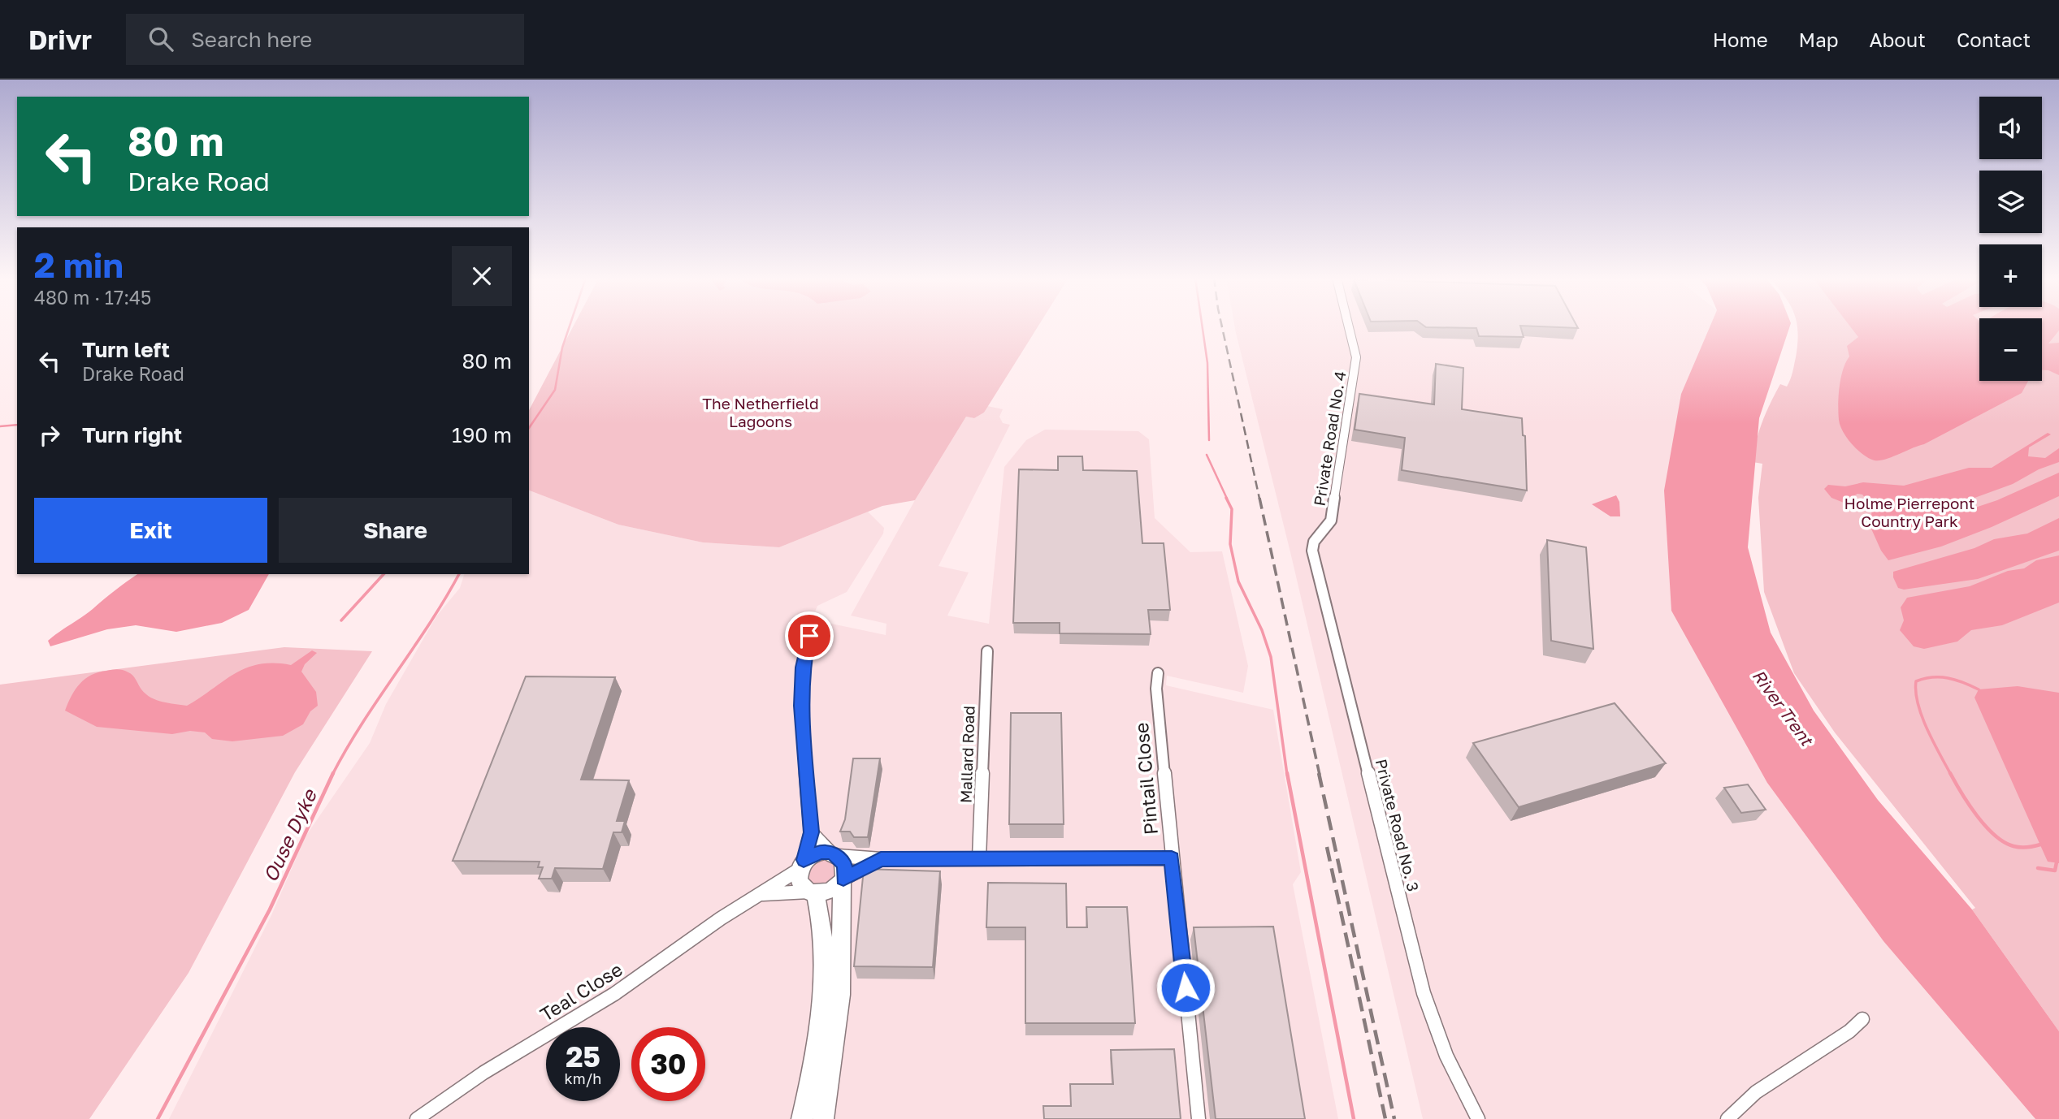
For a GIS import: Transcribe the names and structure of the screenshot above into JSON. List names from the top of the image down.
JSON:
{
  "streets": {
    "street": [
      "Private Road No. 4",
      "Mallard Road",
      "Pintail Close",
      "Private Road No. 3",
      "Teal Close"
    ]
  },
  "crossings": [
    ["Private Road No. 4", "Private Road No. 3"]
  ],
  "water": ["River Trent", "Ouse Dyke"],
  "parks": ["The Netherfield Lagoons", "Holme Pierrepont Country Park"],
  "page": {
    "header": "Drivr",
    "search": "Search here",
    "nav": [
      "Home",
      "Map",
      "About",
      "Contact"
    ],
    "map_buttons": ["+", "−"],
    "turn": ["80 m", "Drake Road"],
    "heading": ["2 min", "480 m · 17:45"],
    "list": [
      {
        "name": "Turn left",
        "note": "Drake Road",
        "value": "80 m"
      },
      {
        "name": "Turn right",
        "value": "190 m"
      }
    ],
    "buttons": ["Exit", "Share"],
    "speed": "25 km/h",
    "limit": "30"
  }
}
